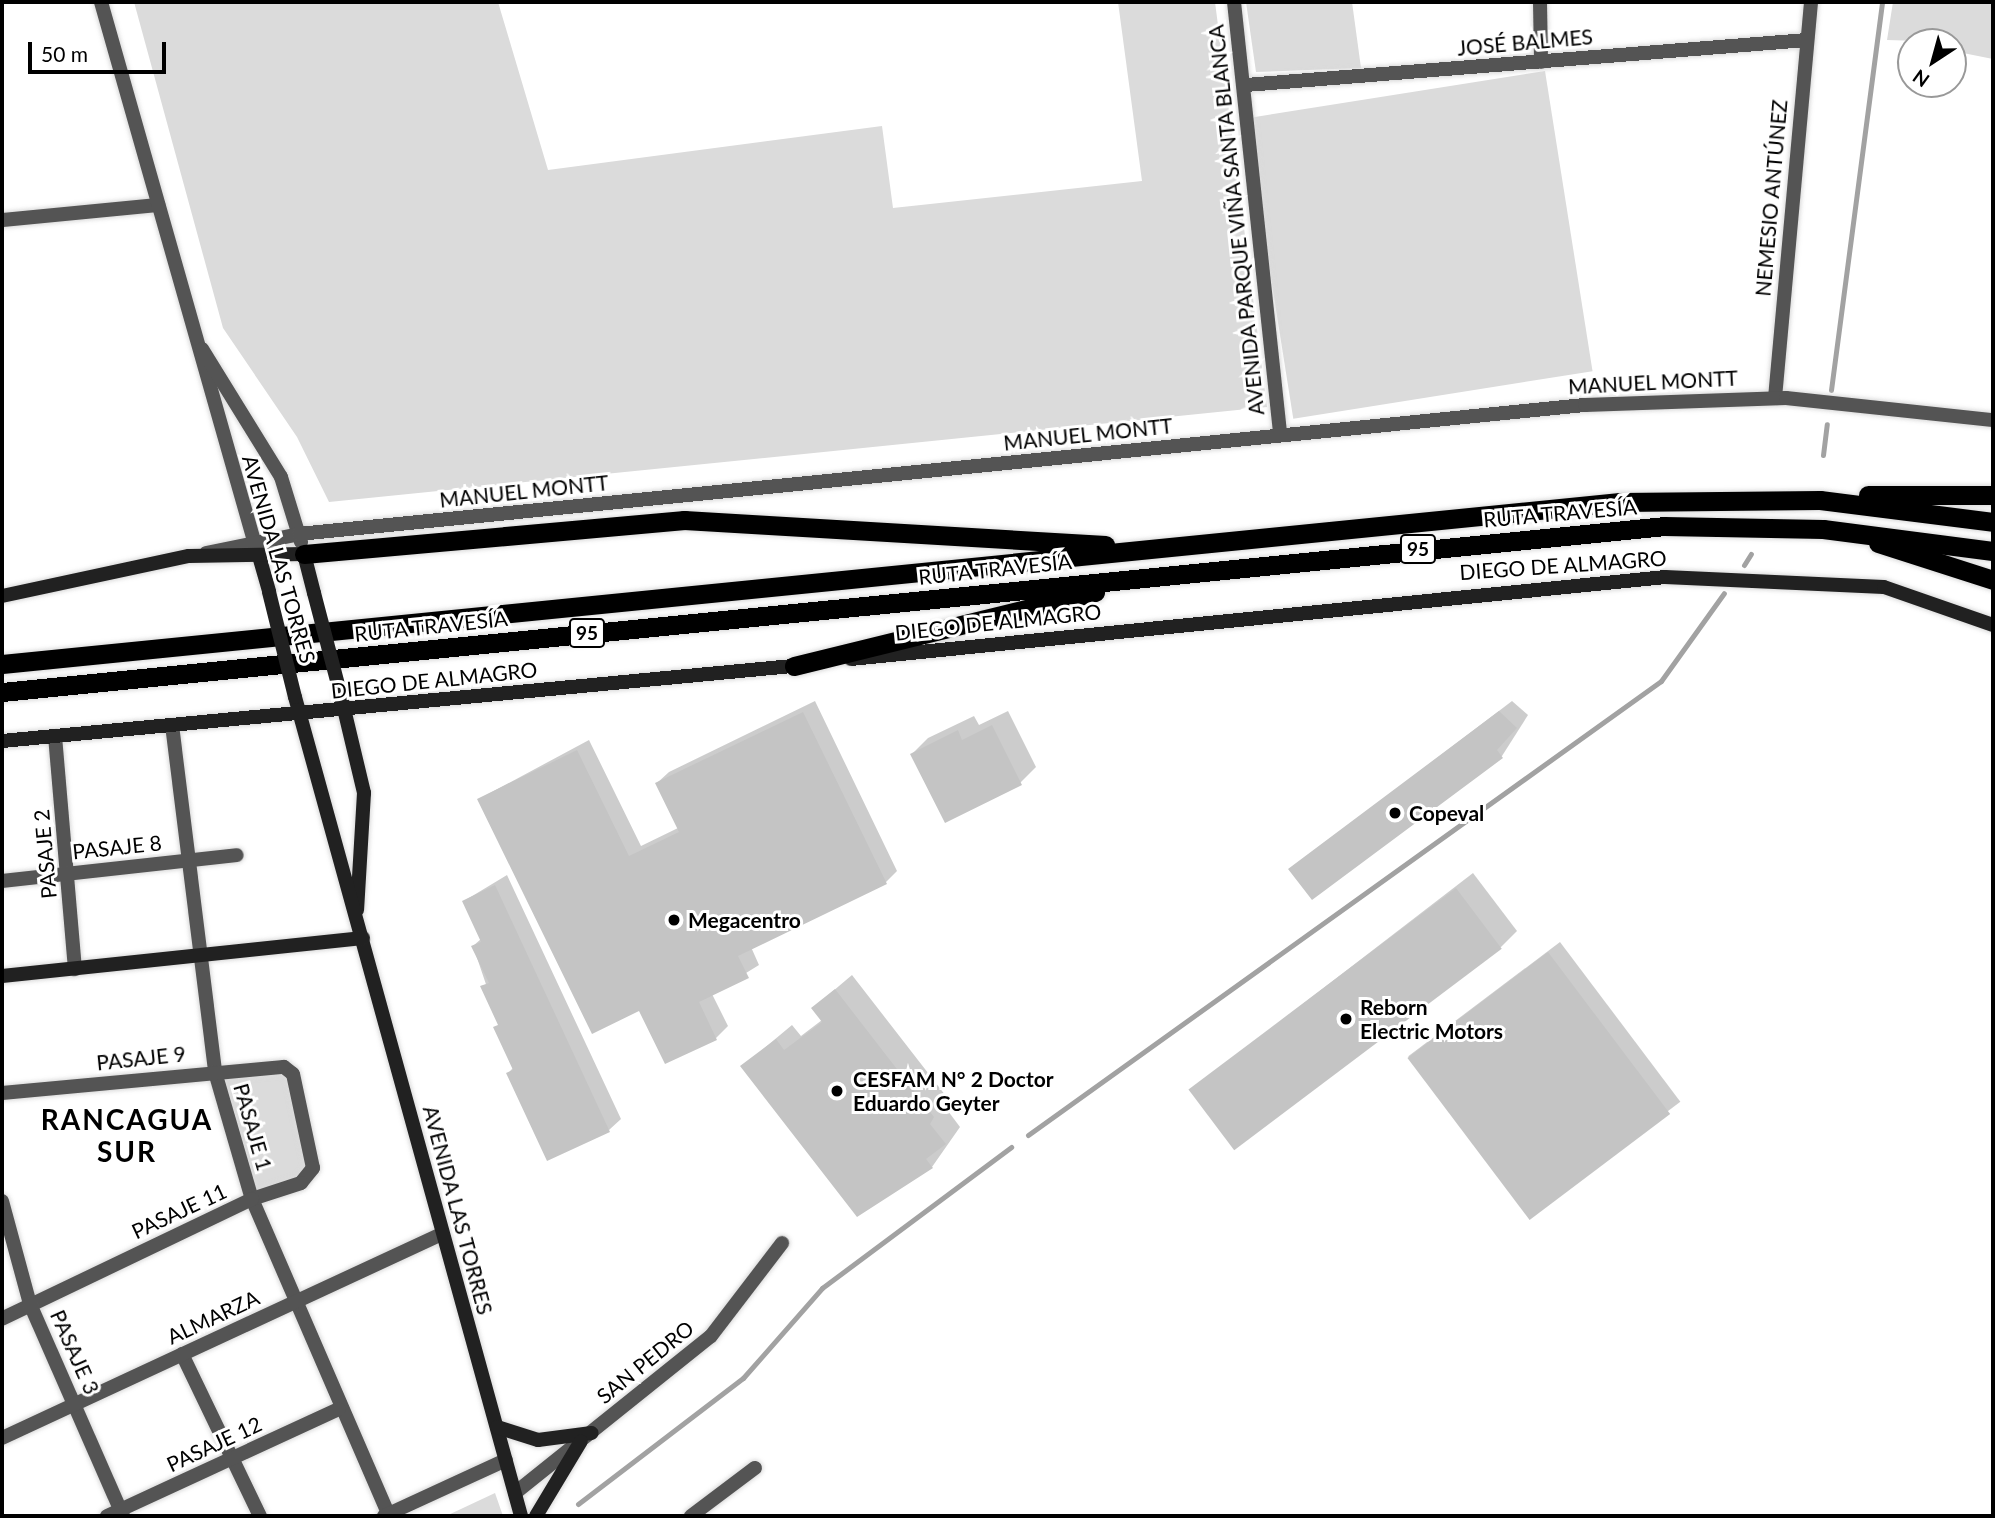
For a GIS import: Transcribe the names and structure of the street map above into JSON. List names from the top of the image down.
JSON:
{
  "streets": {
    "highway": ["RUTA TRAVESÍA", "95"],
    "main road": ["MANUEL MONTT", "AVENIDA LAS TORRES", "DIEGO DE ALMAGRO"],
    "street": [
      "JOSÉ BALMES",
      "NEMESIO ANTÚNEZ",
      "AVENIDA PARQUE VIÑA SANTA BLANCA",
      "PASAJE 8",
      "PASAJE 2",
      "PASAJE 9",
      "PASAJE 1",
      "PASAJE 11",
      "ALMARZA",
      "PASAJE 3",
      "SAN PEDRO",
      "PASAJE 12"
    ]
  },
  "crossings": [
    ["JOSÉ BALMES", "NEMESIO ANTÚNEZ"],
    ["JOSÉ BALMES", "AVENIDA PARQUE VIÑA SANTA BLANCA"],
    ["NEMESIO ANTÚNEZ", "MANUEL MONTT"],
    ["AVENIDA PARQUE VIÑA SANTA BLANCA", "MANUEL MONTT"],
    ["MANUEL MONTT", "AVENIDA LAS TORRES"],
    ["AVENIDA LAS TORRES", "DIEGO DE ALMAGRO"],
    ["AVENIDA LAS TORRES", "ALMARZA"],
    ["AVENIDA LAS TORRES", "SAN PEDRO"],
    ["DIEGO DE ALMAGRO", "PASAJE 2"],
    ["DIEGO DE ALMAGRO", "PASAJE 1"],
    ["PASAJE 8", "PASAJE 2"],
    ["PASAJE 8", "PASAJE 1"],
    ["PASAJE 9", "PASAJE 1"],
    ["PASAJE 9", "PASAJE 11"],
    ["PASAJE 1", "PASAJE 11"],
    ["PASAJE 1", "ALMARZA"],
    ["PASAJE 1", "PASAJE 12"],
    ["PASAJE 11", "PASAJE 3"],
    ["ALMARZA", "PASAJE 3"],
    ["PASAJE 3", "PASAJE 12"]
  ],
  "districts": ["RANCAGUA SUR"],
  "places": [
    "Copeval",
    "Megacentro",
    "Reborn Electric Motors",
    "CESFAM N° 2 Doctor Eduardo Geyter"
  ],
  "scale_bar": "50 m",
  "north": "bottom left"
}
